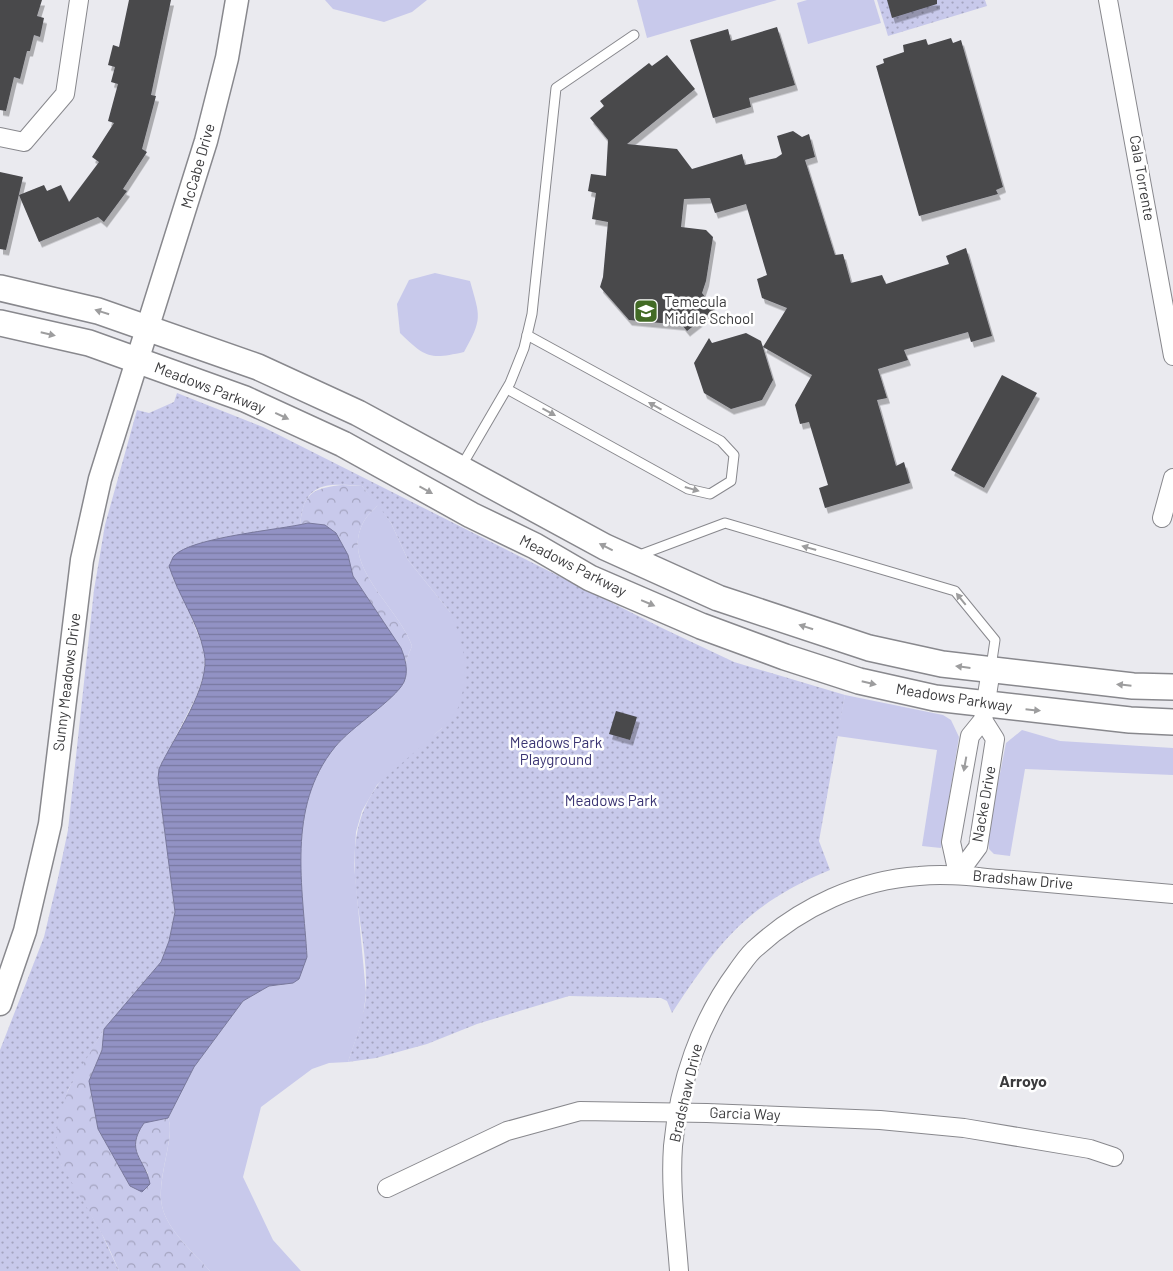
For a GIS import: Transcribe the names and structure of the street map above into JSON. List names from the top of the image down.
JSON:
{
  "streets": {
    "main road": ["Meadows Parkway"],
    "street": [
      "McCabe Drive",
      "Cala Torrente",
      "Sunny Meadows Drive",
      "Nacke Drive",
      "Bradshaw Drive",
      "Garcia Way"
    ]
  },
  "crossings": [
    ["McCabe Drive", "Meadows Parkway"],
    ["McCabe Drive", "Sunny Meadows Drive"],
    ["Meadows Parkway", "Sunny Meadows Drive"],
    ["Meadows Parkway", "Nacke Drive"],
    ["Nacke Drive", "Bradshaw Drive"],
    ["Bradshaw Drive", "Garcia Way"]
  ],
  "districts": ["Arroyo"],
  "parks": ["Meadows Park Playground", "Meadows Park"],
  "places": {
    "school or university": ["Temecula Middle School"]
  }
}
